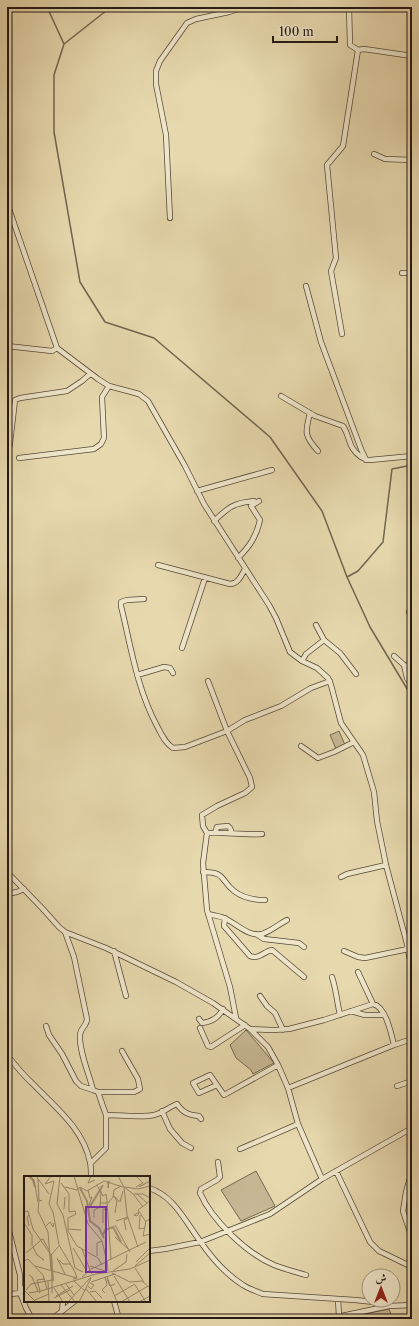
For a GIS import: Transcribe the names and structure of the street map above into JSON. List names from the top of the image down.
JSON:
{
  "scale_bar": "100 m",
  "north": "top"
}
